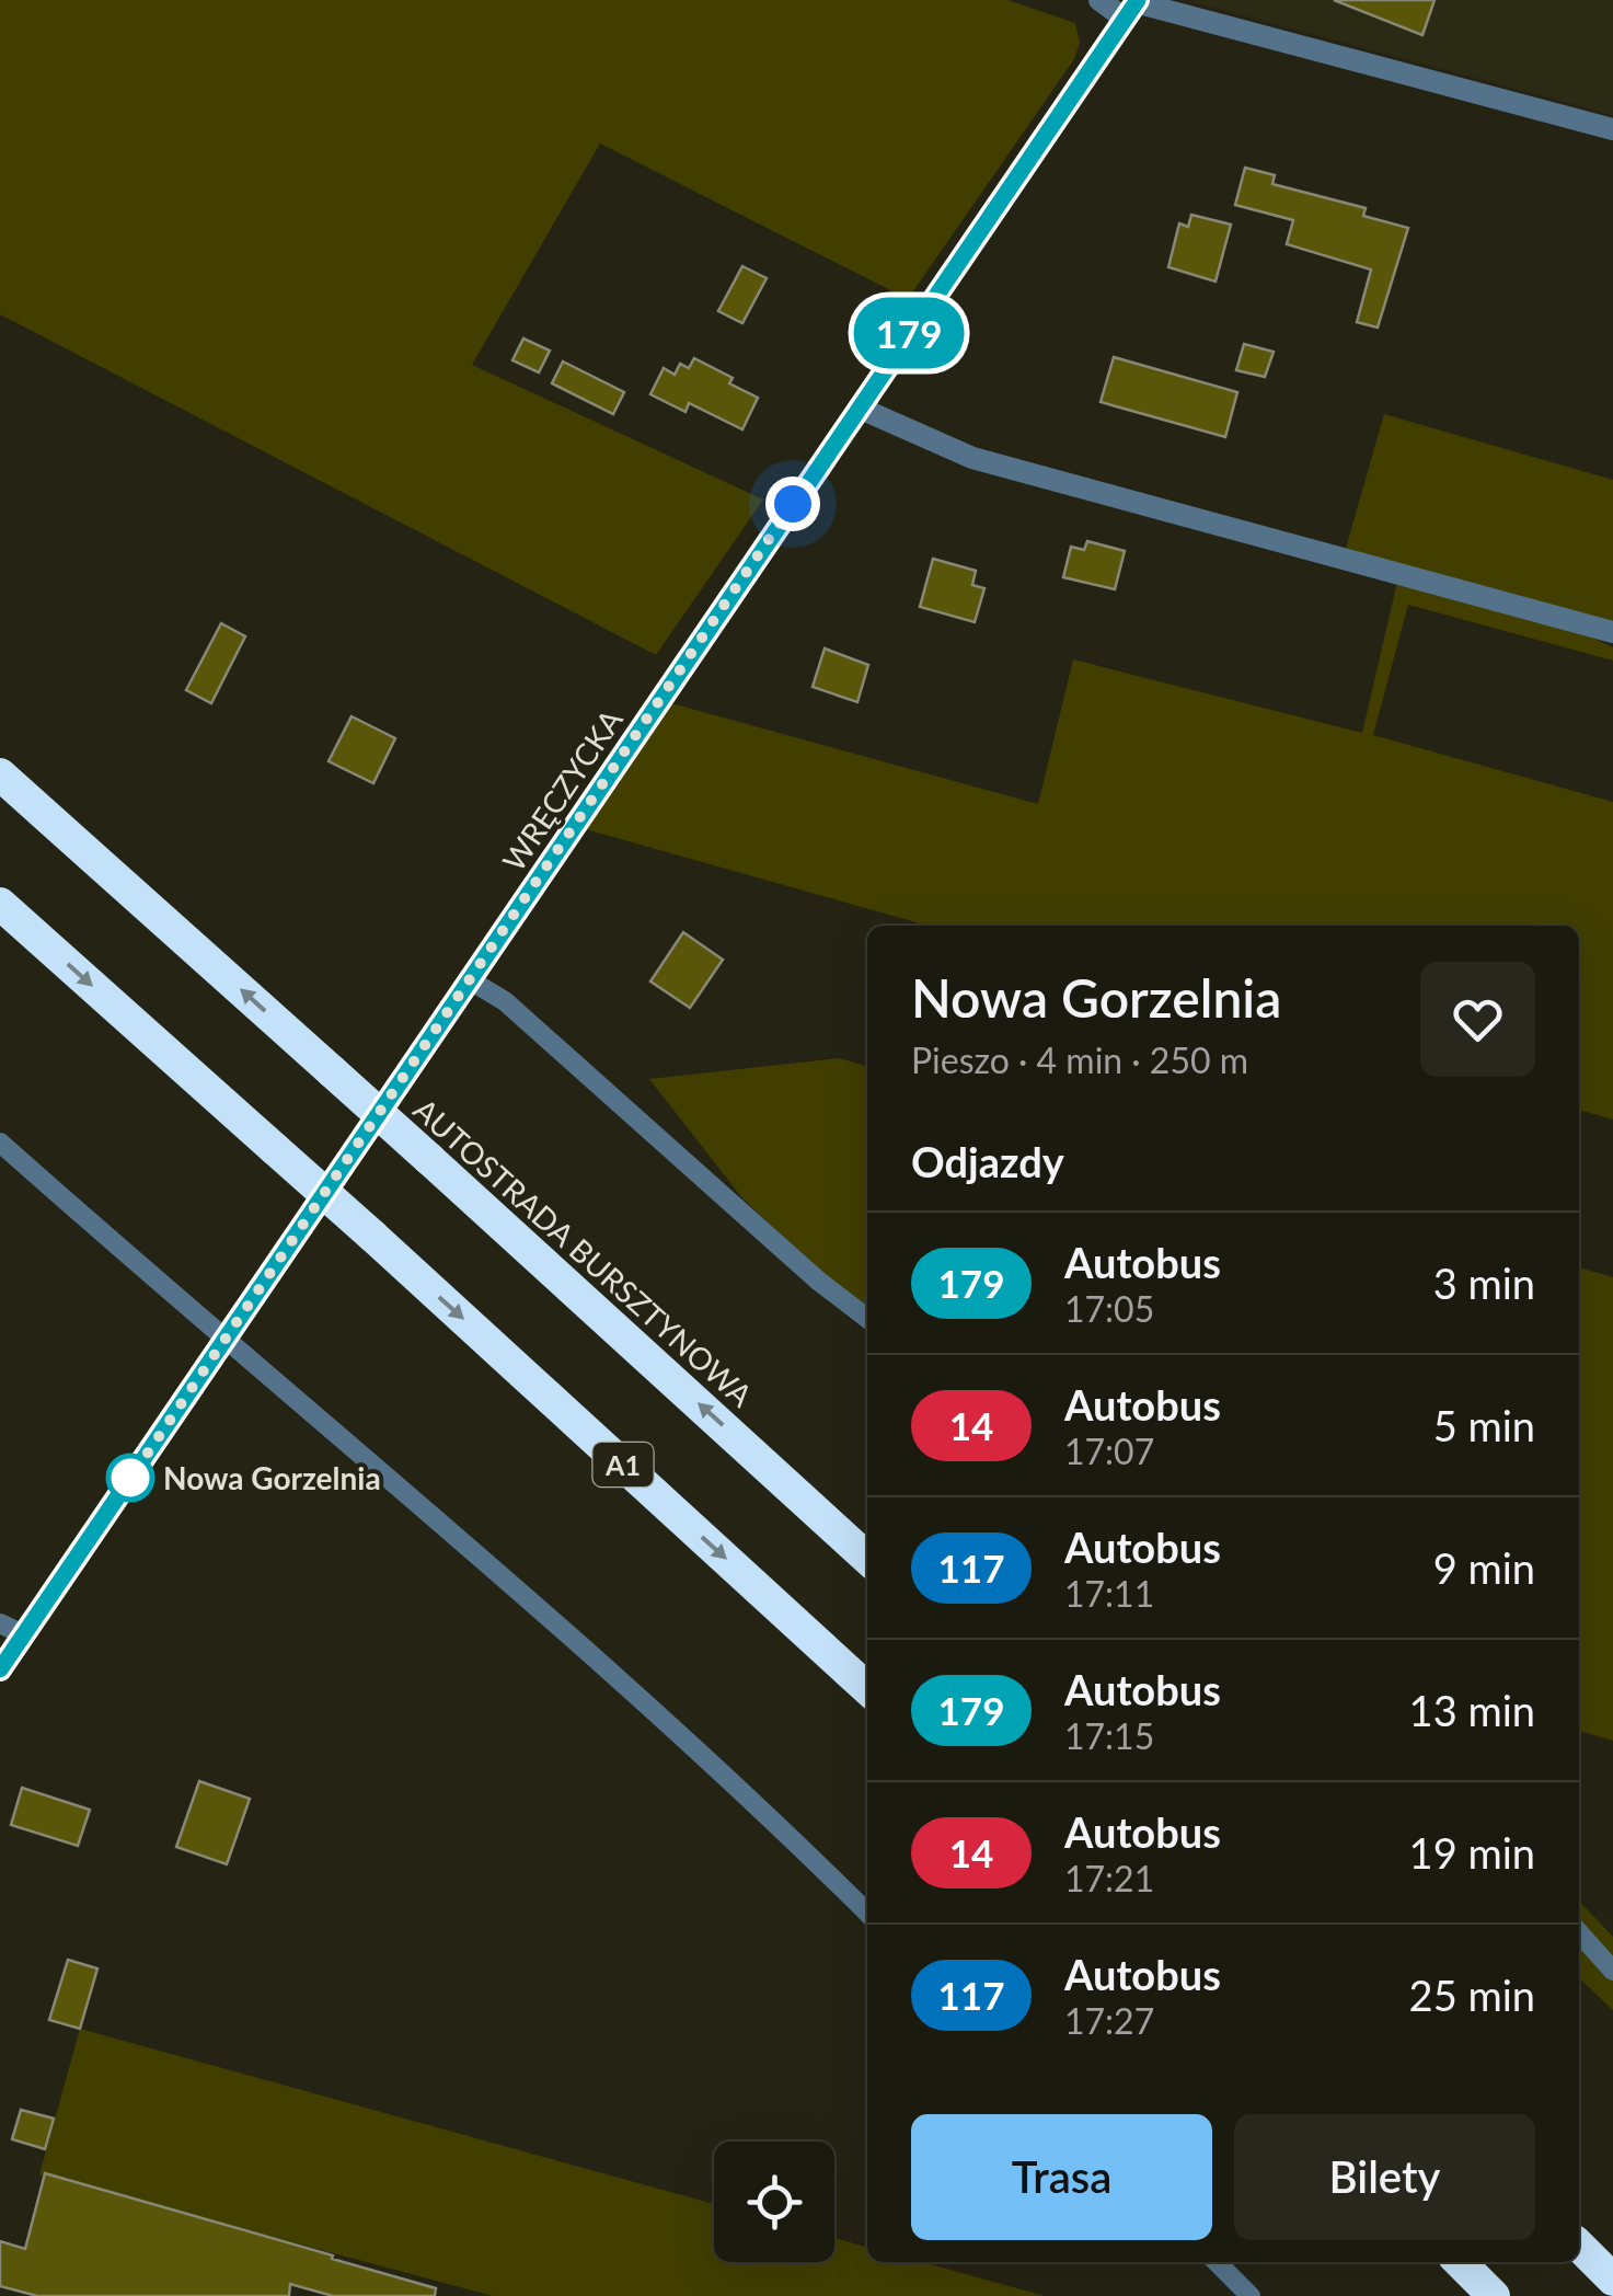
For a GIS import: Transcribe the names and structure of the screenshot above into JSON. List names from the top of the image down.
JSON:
{
  "streets": {
    "highway": ["AUTOSTRADA BURSZTYNOWA", "A1"],
    "main road": ["WRĘCZYCKA"]
  },
  "places": ["Nowa Gorzelnia"],
  "lines": ["bus line 179"],
  "page": {
    "on_map": "179",
    "heading": [
      ["Nowa Gorzelnia", "Pieszo · 4 min · 250 m"],
      "Odjazdy"
    ],
    "list": [
      {
        "mark": "179",
        "name": "Autobus",
        "note": "17:05",
        "value": "3 min"
      },
      {
        "mark": "14",
        "name": "Autobus",
        "note": "17:07",
        "value": "5 min"
      },
      {
        "mark": "117",
        "name": "Autobus",
        "note": "17:11",
        "value": "9 min"
      },
      {
        "mark": "179",
        "name": "Autobus",
        "note": "17:15",
        "value": "13 min"
      },
      {
        "mark": "14",
        "name": "Autobus",
        "note": "17:21",
        "value": "19 min"
      },
      {
        "mark": "117",
        "name": "Autobus",
        "note": "17:27",
        "value": "25 min"
      }
    ],
    "buttons": ["Trasa", "Bilety"]
  }
}
